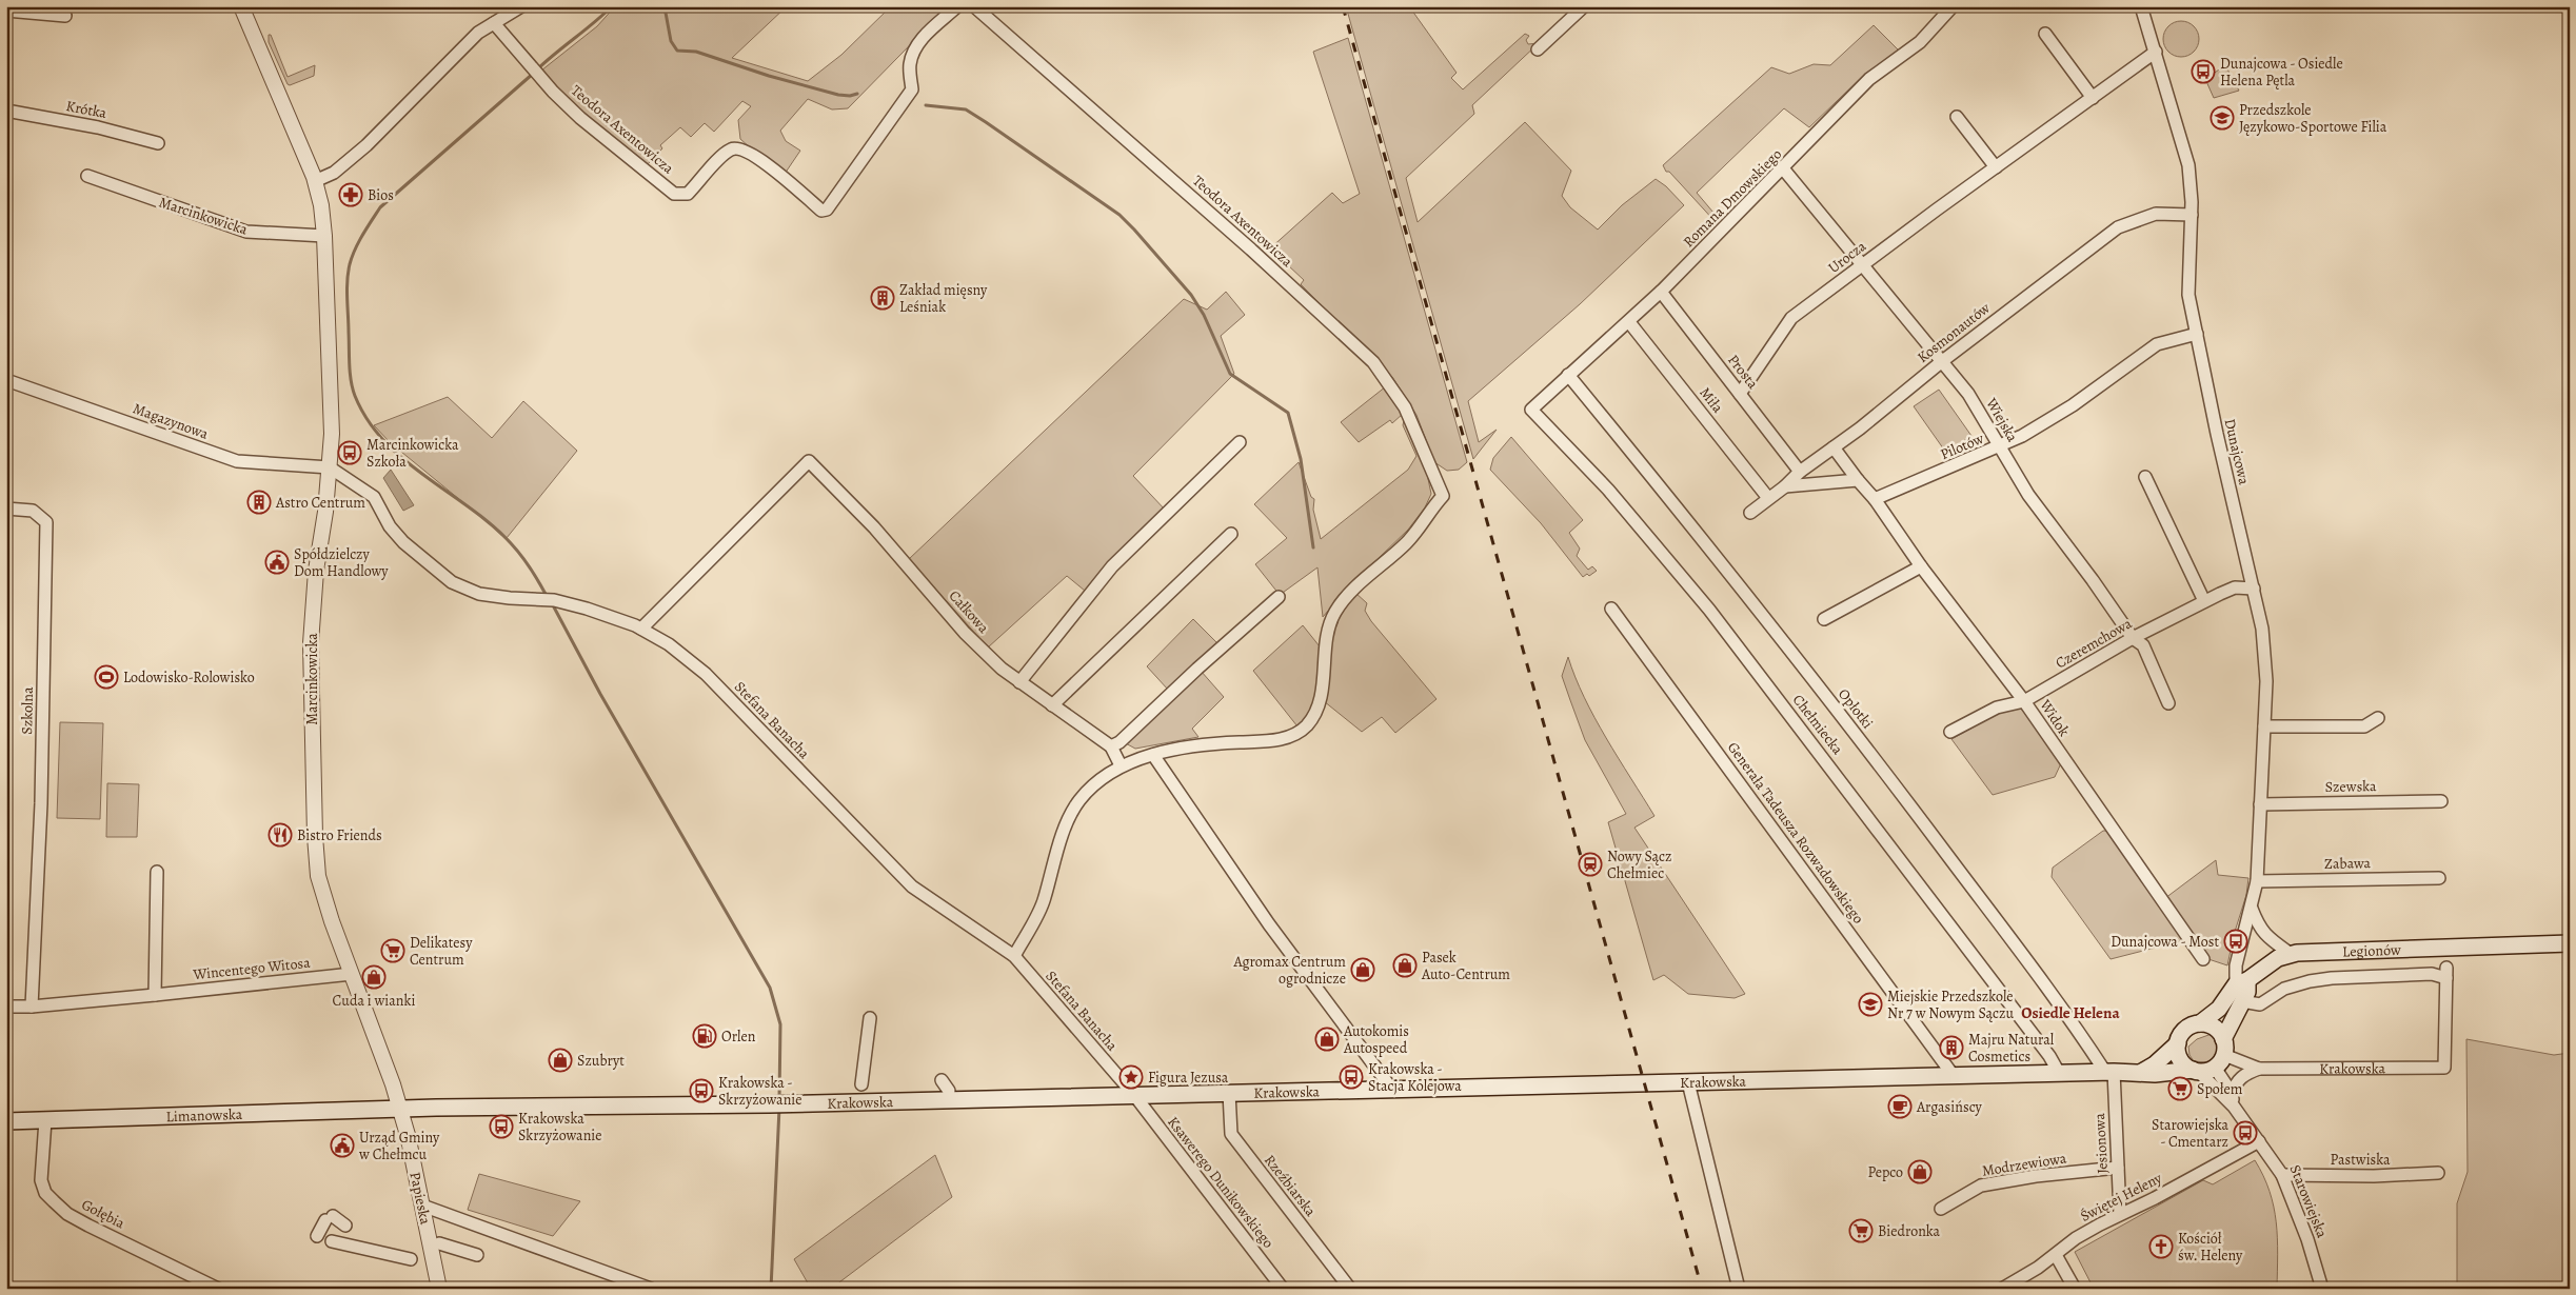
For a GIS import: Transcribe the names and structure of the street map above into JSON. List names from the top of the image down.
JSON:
{
  "streets": {
    "main road": ["Legionów", "Krakowska", "Limanowska"],
    "street": [
      "Krótka",
      "Teodora Axentowicza",
      "Romana Dmowskiego",
      "Marcinkowicka",
      "Urocza",
      "Kosmonautów",
      "Prosta",
      "Miła",
      "Wiejska",
      "Magazynowa",
      "Pilotów",
      "Dunajcowa",
      "Całkowa",
      "Czeremchowa",
      "Opłotki",
      "Szkolna",
      "Widok",
      "Stefana Banacha",
      "Chełmiecka",
      "Szewska",
      "Generała Tadeusza Rozwadowskiego",
      "Zabawa",
      "Wincentego Witosa",
      "Jesionowa",
      "Pastwiska",
      "Modrzewiowa",
      "Ksawerego Dunikowskiego",
      "Rzeźbiarska",
      "Świętej Heleny",
      "Papieska",
      "Starowiejska",
      "Gołębia"
    ]
  },
  "crossings": [
    ["Romana Dmowskiego", "Prosta"],
    ["Romana Dmowskiego", "Miła"],
    ["Romana Dmowskiego", "Wiejska"],
    ["Romana Dmowskiego", "Opłotki"],
    ["Romana Dmowskiego", "Chełmiecka"],
    ["Marcinkowicka", "Magazynowa"],
    ["Marcinkowicka", "Stefana Banacha"],
    ["Marcinkowicka", "Wincentego Witosa"],
    ["Marcinkowicka", "Krakowska"],
    ["Marcinkowicka", "Limanowska"],
    ["Marcinkowicka", "Papieska"],
    ["Urocza", "Prosta"],
    ["Urocza", "Wiejska"],
    ["Urocza", "Dunajcowa"],
    ["Kosmonautów", "Prosta"],
    ["Kosmonautów", "Miła"],
    ["Kosmonautów", "Wiejska"],
    ["Kosmonautów", "Dunajcowa"],
    ["Wiejska", "Pilotów"],
    ["Wiejska", "Czeremchowa"],
    ["Magazynowa", "Stefana Banacha"],
    ["Pilotów", "Dunajcowa"],
    ["Pilotów", "Widok"],
    ["Dunajcowa", "Czeremchowa"],
    ["Dunajcowa", "Szewska"],
    ["Dunajcowa", "Zabawa"],
    ["Dunajcowa", "Legionów"],
    ["Całkowa", "Stefana Banacha"],
    ["Czeremchowa", "Widok"],
    ["Opłotki", "Krakowska"],
    ["Opłotki", "Jesionowa"],
    ["Szkolna", "Wincentego Witosa"],
    ["Stefana Banacha", "Krakowska"],
    ["Stefana Banacha", "Ksawerego Dunikowskiego"],
    ["Chełmiecka", "Krakowska"],
    ["Generała Tadeusza Rozwadowskiego", "Krakowska"],
    ["Krakowska", "Limanowska"],
    ["Krakowska", "Jesionowa"],
    ["Krakowska", "Ksawerego Dunikowskiego"],
    ["Krakowska", "Rzeźbiarska"],
    ["Krakowska", "Papieska"],
    ["Krakowska", "Starowiejska"],
    ["Limanowska", "Papieska"],
    ["Limanowska", "Gołębia"],
    ["Jesionowa", "Modrzewiowa"],
    ["Jesionowa", "Świętej Heleny"],
    ["Pastwiska", "Starowiejska"],
    ["Świętej Heleny", "Starowiejska"]
  ],
  "districts": ["Osiedle Helena"],
  "places": {
    "bus stop": [
      "Dunajcowa - Osiedle Helena Pętla",
      "Marcinkowicka Szkoła",
      "Dunajcowa - Most",
      "Krakowska - Stacja Kolejowa",
      "Krakowska - Skrzyżowanie",
      "Krakowska Skrzyżowanie",
      "Starowiejska - Cmentarz"
    ],
    "school or university": ["Przedszkole Językowo-Sportowe Filia", "Miejskie Przedszkole Nr 7 w Nowym Sączu"],
    "pharmacy": ["Bios"],
    "building": ["Zakład mięsny Leśniak", "Astro Centrum", "Majru Natural Cosmetics"],
    "public building": ["Spółdzielczy Dom Handlowy", "Urząd Gminy w Chełmcu"],
    "sports": ["Lodowisko-Rolowisko"],
    "restaurant": ["Bistro Friends"],
    "station": ["Nowy Sącz Chełmiec"],
    "supermarket": ["Delikatesy Centrum", "Społem", "Biedronka"],
    "shop": [
      "Pasek Auto-Centrum",
      "Agromax Centrum ogrodnicze",
      "Cuda i wianki",
      "Autokomis Autospeed",
      "Szubryt",
      "Pepco"
    ],
    "fuel station": ["Orlen"],
    "place": ["Figura Jezusa"],
    "cafe": ["Argasińscy"],
    "church": ["Kościół św. Heleny"]
  }
}
